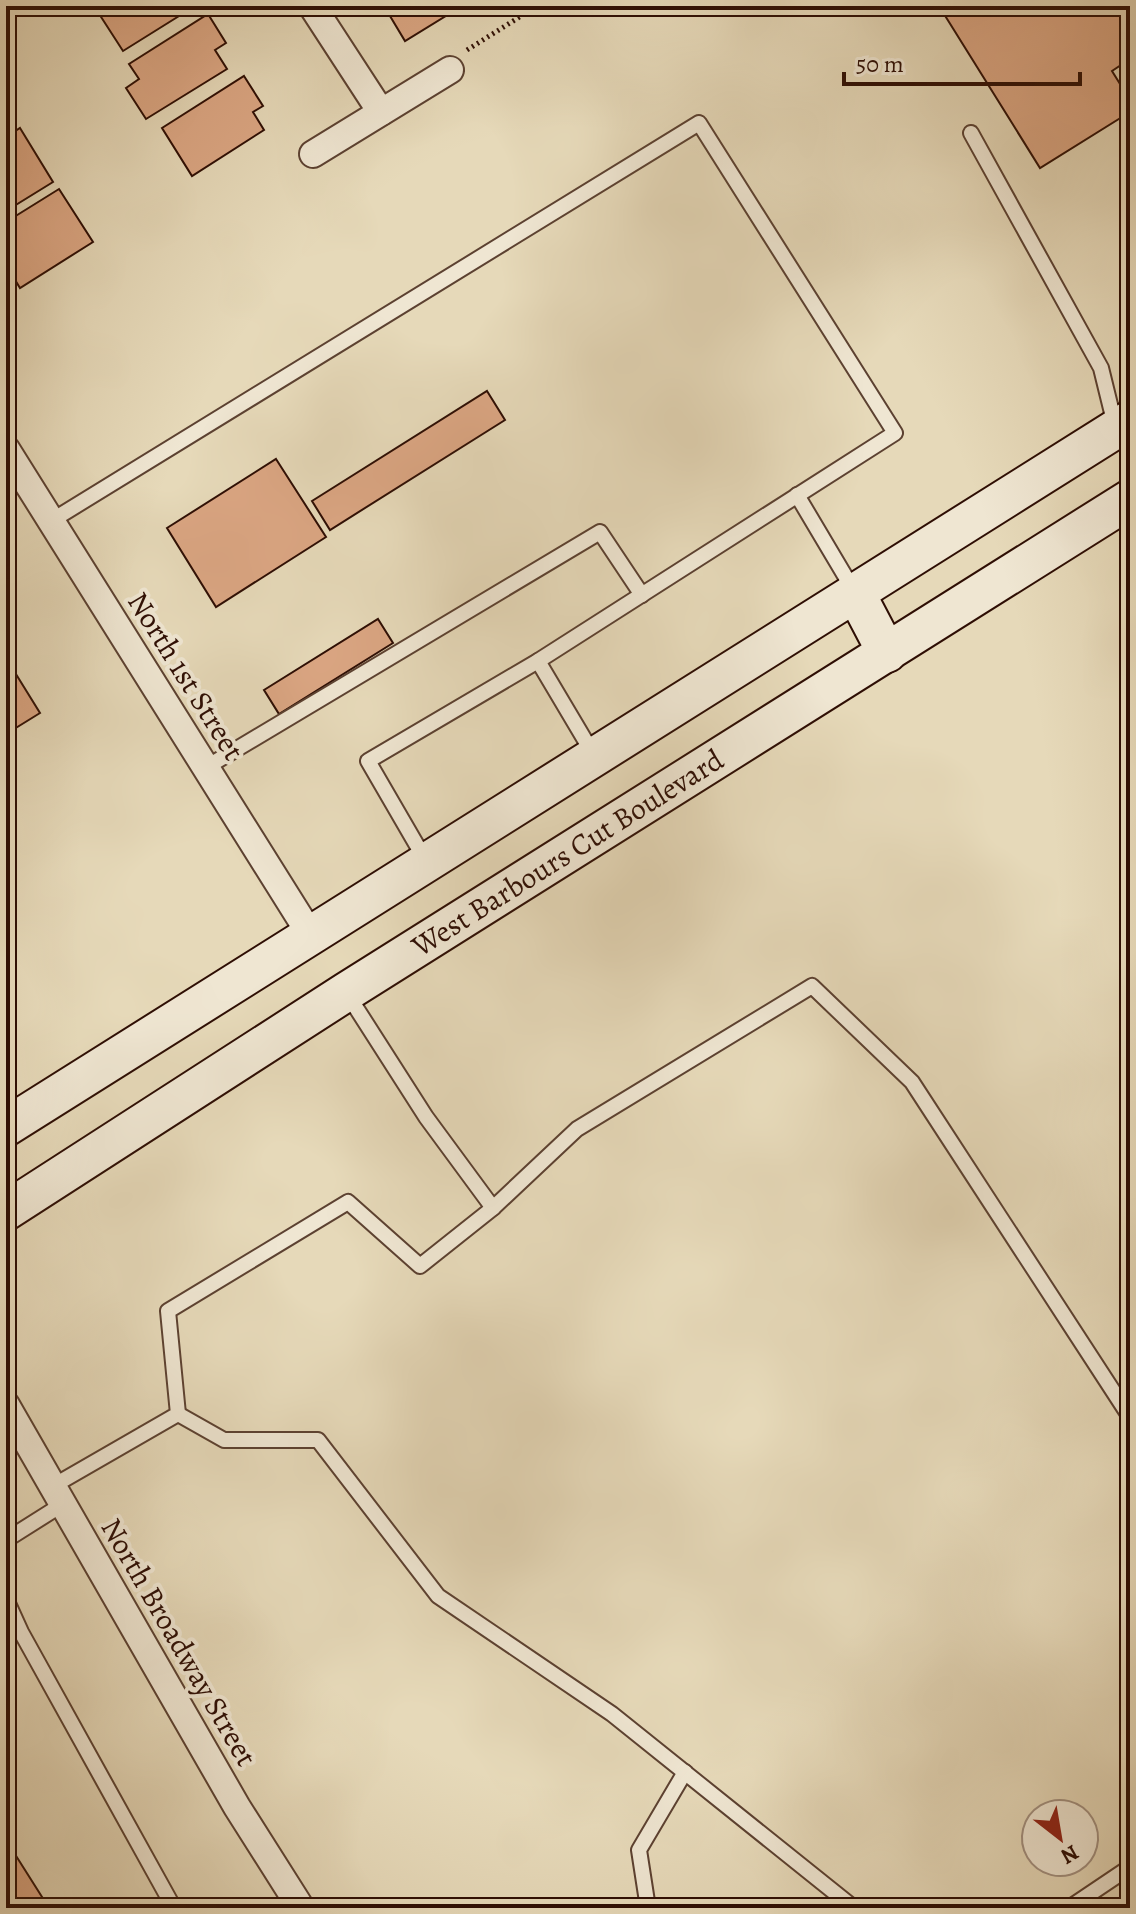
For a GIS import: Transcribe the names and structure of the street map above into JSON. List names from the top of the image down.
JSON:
{
  "streets": {
    "street": ["North 1st Street", "West Barbours Cut Boulevard", "North Broadway Street"]
  },
  "scale_bar": "50 m",
  "north": "bottom right"
}
